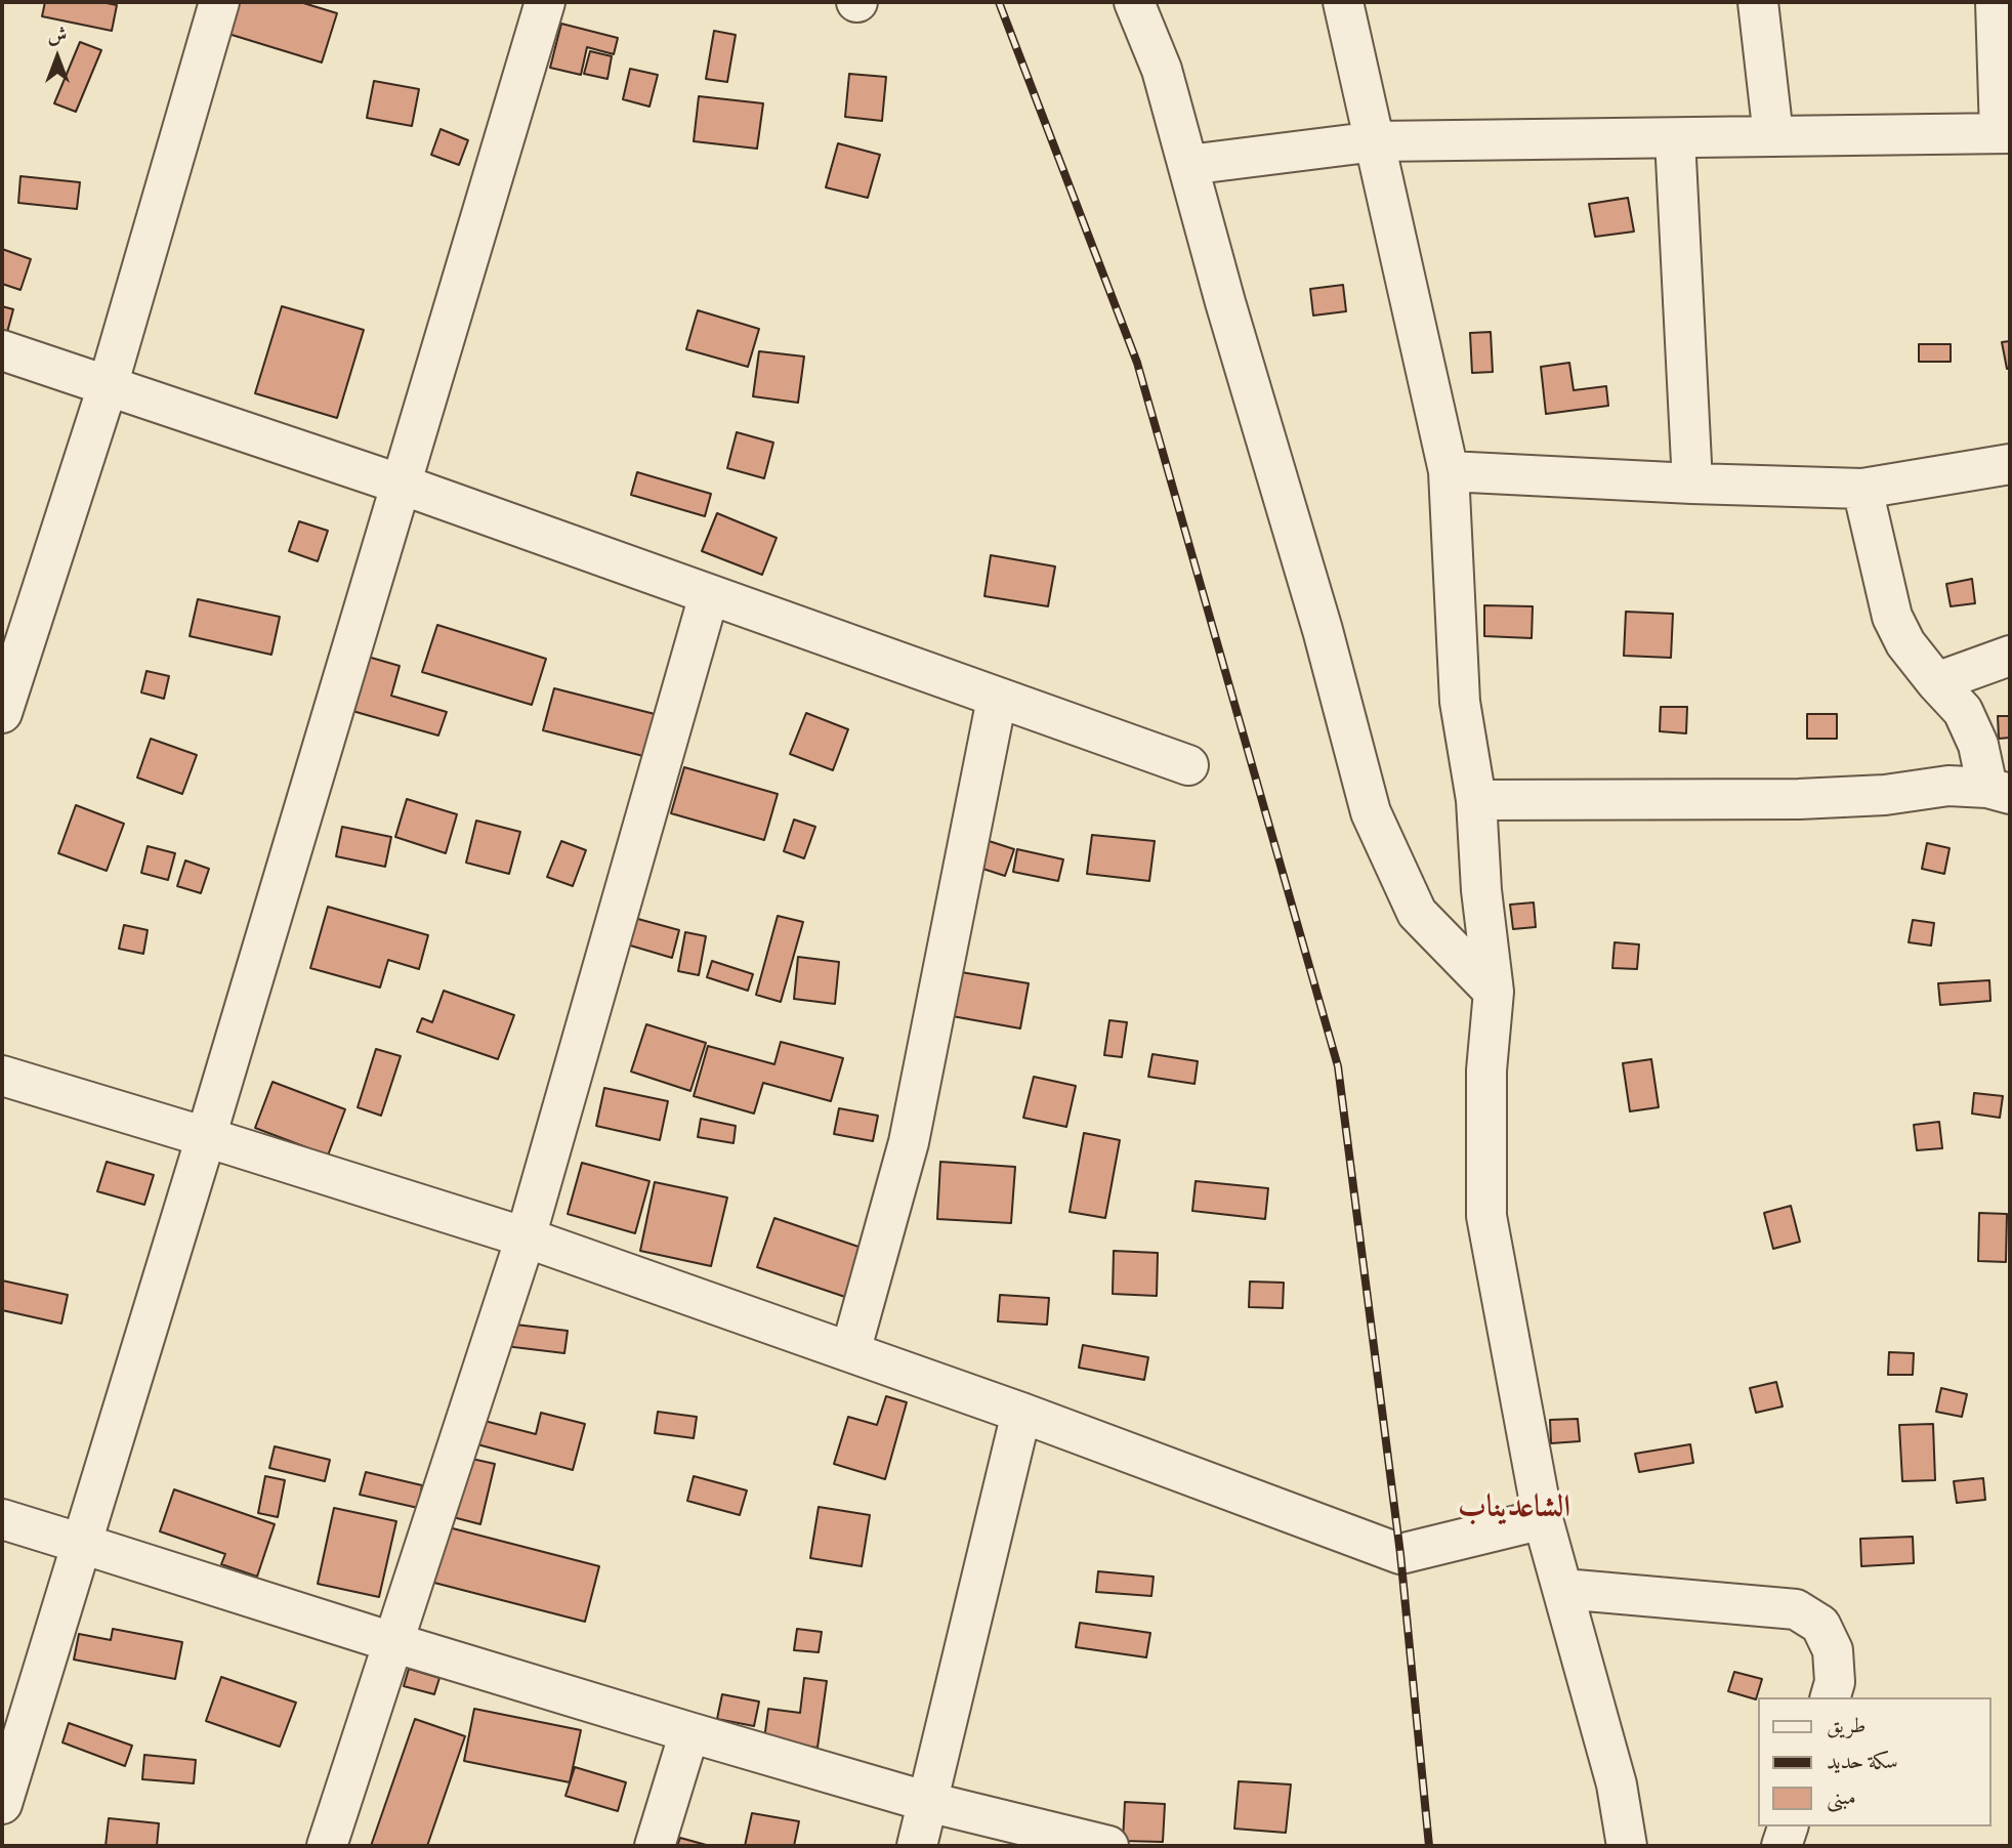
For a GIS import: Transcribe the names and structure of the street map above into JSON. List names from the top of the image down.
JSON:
{
  "districts": ["الشاعديناب"],
  "legend": ["طريق", "سكة حديد", "مبنى"],
  "north": "top"
}
